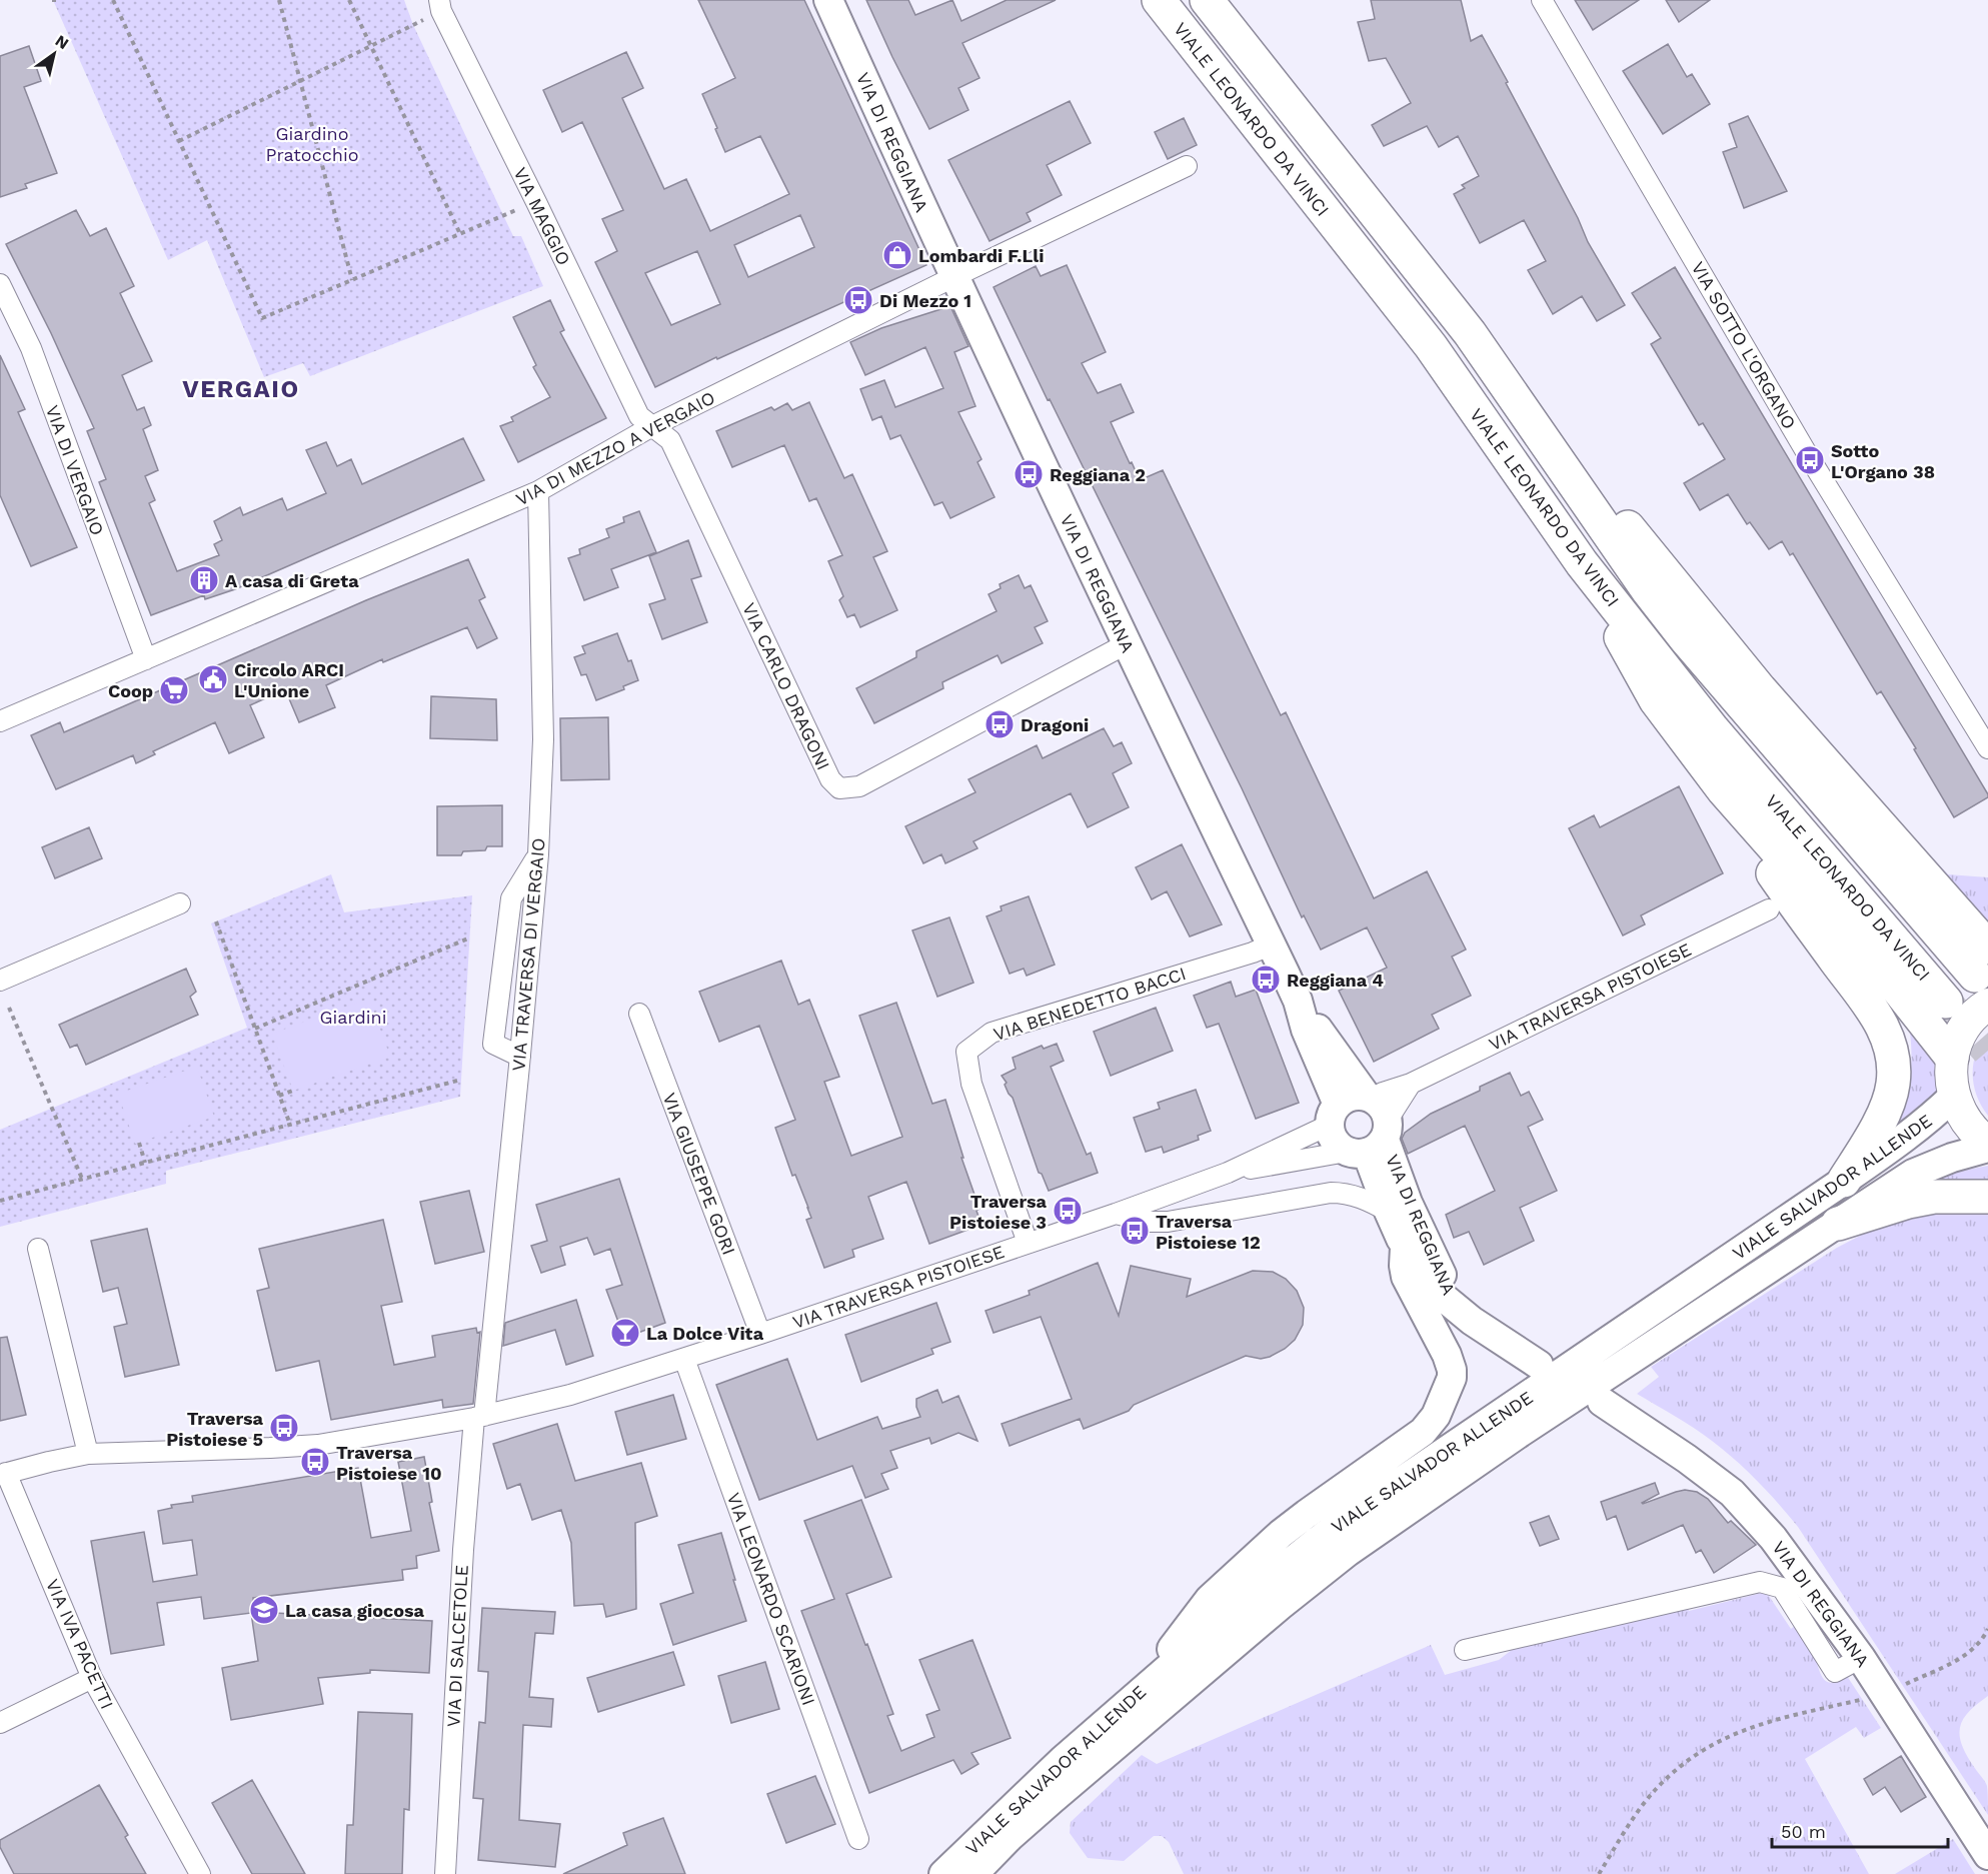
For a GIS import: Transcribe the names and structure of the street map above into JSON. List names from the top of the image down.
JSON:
{
  "streets": {
    "highway": ["VIALE LEONARDO DA VINCI"],
    "main road": ["VIA DI REGGIANA", "VIALE SALVADOR ALLENDE"],
    "street": [
      "VIA MAGGIO",
      "VIA SOTTO L'ORGANO",
      "VIA DI MEZZO A VERGAIO",
      "VIA DI VERGAIO",
      "VIA CARLO DRAGONI",
      "VIA TRAVERSA DI VERGAIO",
      "VIA TRAVERSA PISTOIESE",
      "VIA BENEDETTO BACCI",
      "VIA GIUSEPPE GORI",
      "VIA LEONARDO SCARIONI",
      "VIA IVA PACETTI",
      "VIA DI SALCETOLE"
    ]
  },
  "crossings": [
    ["VIA DI REGGIANA", "VIA DI MEZZO A VERGAIO"],
    ["VIA DI REGGIANA", "VIA CARLO DRAGONI"],
    ["VIA DI REGGIANA", "VIA TRAVERSA PISTOIESE"],
    ["VIA DI REGGIANA", "VIA BENEDETTO BACCI"],
    ["VIA MAGGIO", "VIA DI MEZZO A VERGAIO"],
    ["VIA MAGGIO", "VIA CARLO DRAGONI"],
    ["VIA DI MEZZO A VERGAIO", "VIA DI VERGAIO"],
    ["VIA DI MEZZO A VERGAIO", "VIA CARLO DRAGONI"],
    ["VIA DI MEZZO A VERGAIO", "VIA TRAVERSA DI VERGAIO"],
    ["VIA TRAVERSA DI VERGAIO", "VIA TRAVERSA PISTOIESE"],
    ["VIA TRAVERSA DI VERGAIO", "VIA DI SALCETOLE"],
    ["VIA TRAVERSA PISTOIESE", "VIA BENEDETTO BACCI"],
    ["VIA TRAVERSA PISTOIESE", "VIA GIUSEPPE GORI"],
    ["VIA TRAVERSA PISTOIESE", "VIA LEONARDO SCARIONI"],
    ["VIA TRAVERSA PISTOIESE", "VIA IVA PACETTI"],
    ["VIA TRAVERSA PISTOIESE", "VIA DI SALCETOLE"]
  ],
  "districts": ["VERGAIO"],
  "parks": ["Giardino Pratocchio", "Giardini"],
  "places": {
    "shop": ["Lombardi F.Lli"],
    "bus stop": [
      "Di Mezzo 1",
      "Sotto L'Organo 38",
      "Reggiana 2",
      "Dragoni",
      "Reggiana 4",
      "Traversa Pistoiese 3",
      "Traversa Pistoiese 12",
      "Traversa Pistoiese 5",
      "Traversa Pistoiese 10"
    ],
    "building": ["A casa di Greta"],
    "public building": ["Circolo ARCI L'Unione"],
    "supermarket": ["Coop"],
    "bar": ["La Dolce Vita"],
    "school or university": ["La casa giocosa"]
  },
  "scale_bar": "50 m",
  "north": "top right"
}
